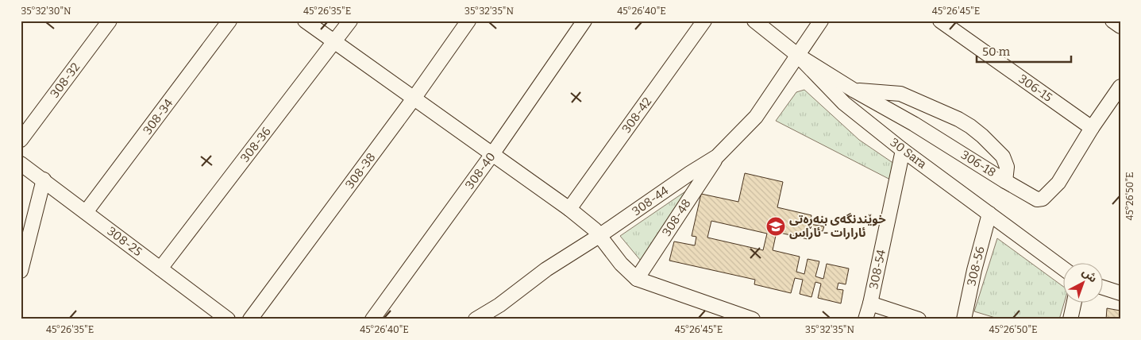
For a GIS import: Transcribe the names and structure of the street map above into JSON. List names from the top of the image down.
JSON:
{
  "streets": {
    "street": [
      "308-32",
      "306-15",
      "308-42",
      "308-34",
      "308-36",
      "30 Sara",
      "306-18",
      "308-38",
      "308-40",
      "308-44",
      "308-48",
      "308-25",
      "308-56",
      "308-54"
    ]
  },
  "crossings": [
    ["306-15", "306-18"],
    ["308-34", "308-25"],
    ["308-36", "308-25"],
    ["30 Sara", "306-18"],
    ["30 Sara", "308-44"],
    ["30 Sara", "308-56"],
    ["30 Sara", "308-54"],
    ["306-18", "308-44"],
    ["308-44", "308-48"]
  ],
  "places": {
    "school or university": ["خوێندنگەی بنەڕەتی ئارارات - ئاراس"]
  },
  "scale_bar": "50 m",
  "north": "top right",
  "coordinates": [
    "35°32'30\"N",
    "45°26'35\"E",
    "35°32'35\"N",
    "45°26'40\"E",
    "45°26'45\"E",
    "45°26'50\"E"
  ]
}
